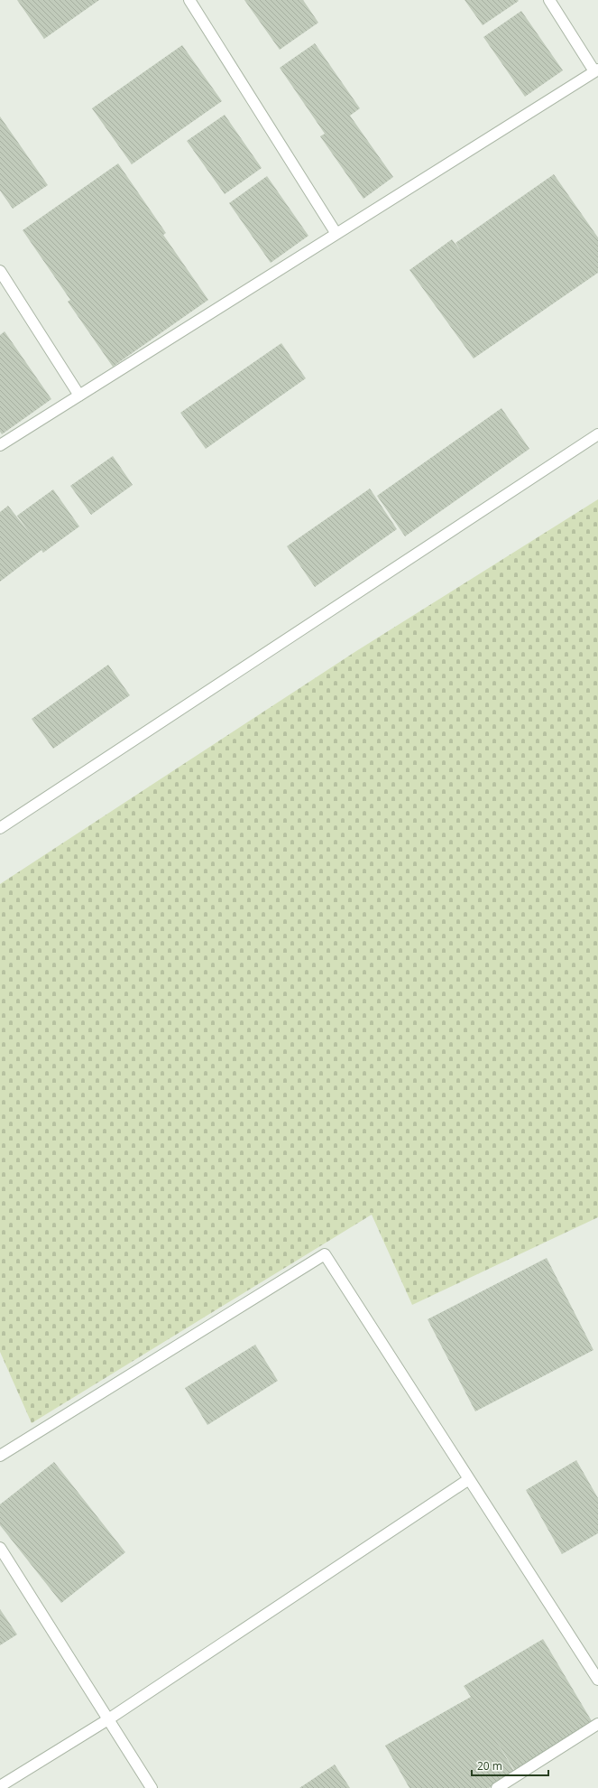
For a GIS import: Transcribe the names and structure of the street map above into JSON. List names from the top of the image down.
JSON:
{
  "scale_bar": "20 m"
}
